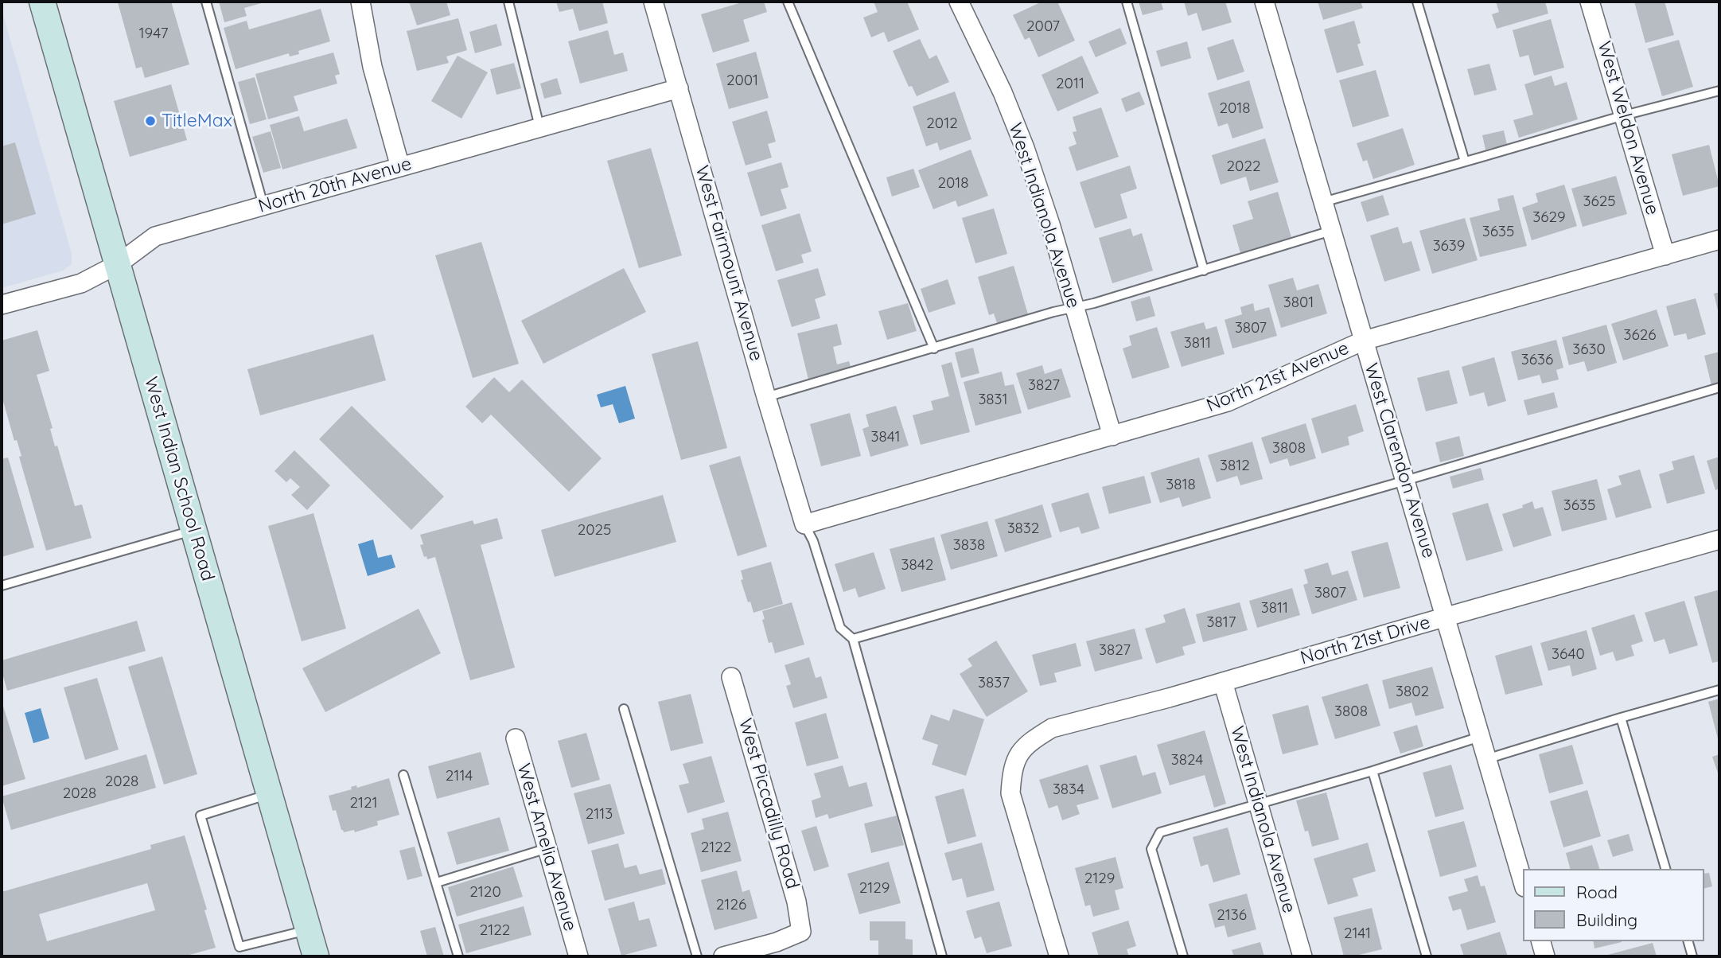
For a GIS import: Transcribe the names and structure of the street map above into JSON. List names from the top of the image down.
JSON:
{
  "streets": {
    "main road": ["West Indian School Road"],
    "street": [
      "West Weldon Avenue",
      "North 20th Avenue",
      "West Indianola Avenue",
      "West Fairmount Avenue",
      "North 21st Avenue",
      "West Clarendon Avenue",
      "North 21st Drive",
      "West Piccadilly Road",
      "West Amelia Avenue"
    ]
  },
  "crossings": [
    ["West Weldon Avenue", "North 21st Avenue"],
    ["North 20th Avenue", "West Fairmount Avenue"],
    ["North 20th Avenue", "West Indian School Road"],
    ["West Indianola Avenue", "North 21st Avenue"],
    ["West Indianola Avenue", "North 21st Drive"],
    ["West Fairmount Avenue", "North 21st Avenue"],
    ["North 21st Avenue", "West Clarendon Avenue"],
    ["West Clarendon Avenue", "North 21st Drive"]
  ],
  "places": ["TitleMax"],
  "house_numbers": [
    "2007",
    "1947",
    "2001",
    "2011",
    "2018",
    "2012",
    "2022",
    "2018",
    "3625",
    "3629",
    "3635",
    "3639",
    "3801",
    "3807",
    "3626",
    "3811",
    "3630",
    "3636",
    "3827",
    "3831",
    "3841",
    "3808",
    "3812",
    "3818",
    "3635",
    "3832",
    "2025",
    "3838",
    "3842",
    "3807",
    "3811",
    "3817",
    "3827",
    "3640",
    "3837",
    "3802",
    "3808",
    "3824",
    "2114",
    "2028",
    "3834",
    "2028",
    "2121",
    "2113",
    "2122",
    "2129",
    "2129",
    "2120",
    "2126",
    "2136",
    "2122",
    "2141"
  ],
  "legend": ["Road", "Building"]
}
